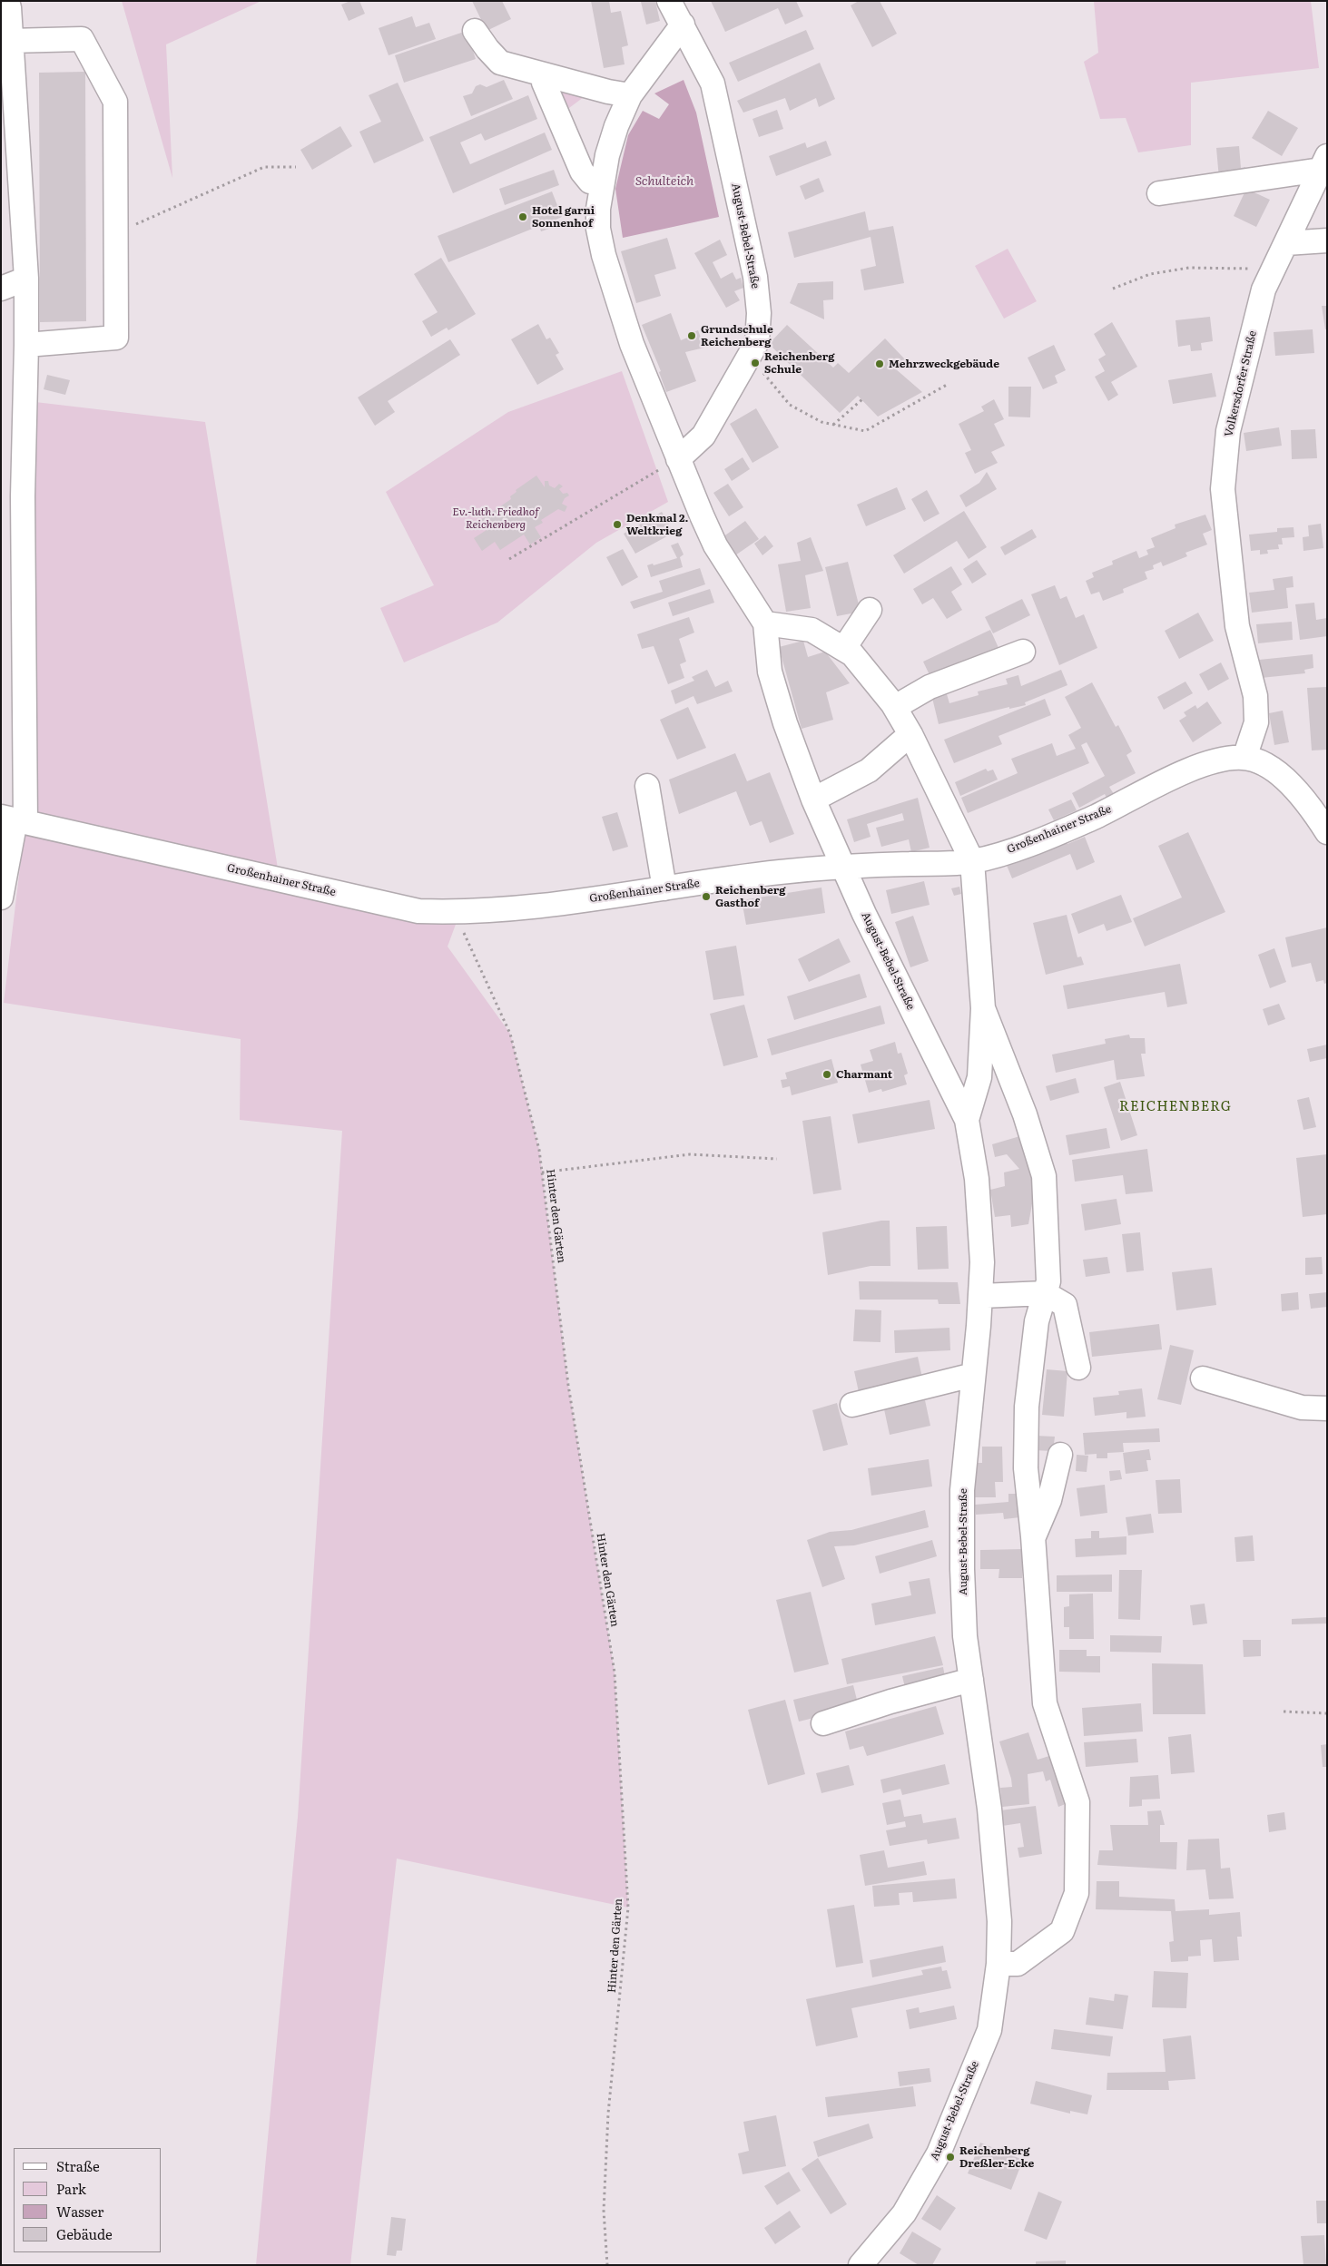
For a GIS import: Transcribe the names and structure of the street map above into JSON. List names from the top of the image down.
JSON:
{
  "streets": {
    "street": ["August-Bebel-Straße", "Volkersdorfer Straße", "Großenhainer Straße"],
    "path": ["Hinter den Gärten"]
  },
  "crossings": [
    ["August-Bebel-Straße", "Großenhainer Straße"],
    ["Volkersdorfer Straße", "Großenhainer Straße"],
    ["Großenhainer Straße", "Hinter den Gärten"]
  ],
  "districts": ["REICHENBERG"],
  "water": ["Schulteich"],
  "parks": ["Ev.-luth. Friedhof Reichenberg"],
  "places": [
    "Hotel garni Sonnenhof",
    "Grundschule Reichenberg",
    "Reichenberg Schule",
    "Mehrzweckgebäude",
    "Denkmal 2. Weltkrieg",
    "Reichenberg Gasthof",
    "Charmant",
    "Reichenberg Dreßler-Ecke"
  ],
  "legend": [
    "Straße",
    "Park",
    "Wasser",
    "Gebäude"
  ]
}
